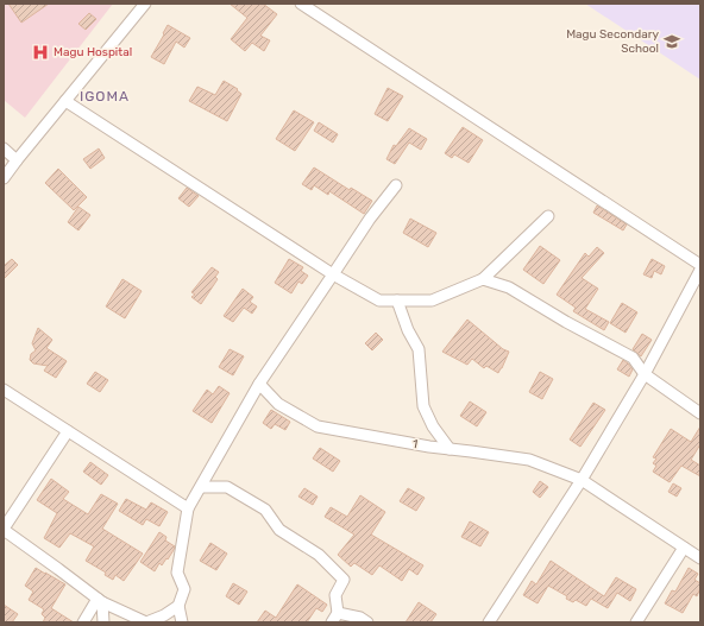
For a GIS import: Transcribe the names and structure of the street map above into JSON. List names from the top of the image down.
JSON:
{
  "streets": {
    "street": ["1"]
  },
  "districts": ["IGOMA"],
  "places": {
    "school or university": ["Magu Secondary School"],
    "hospital": ["Magu Hospital"]
  }
}
